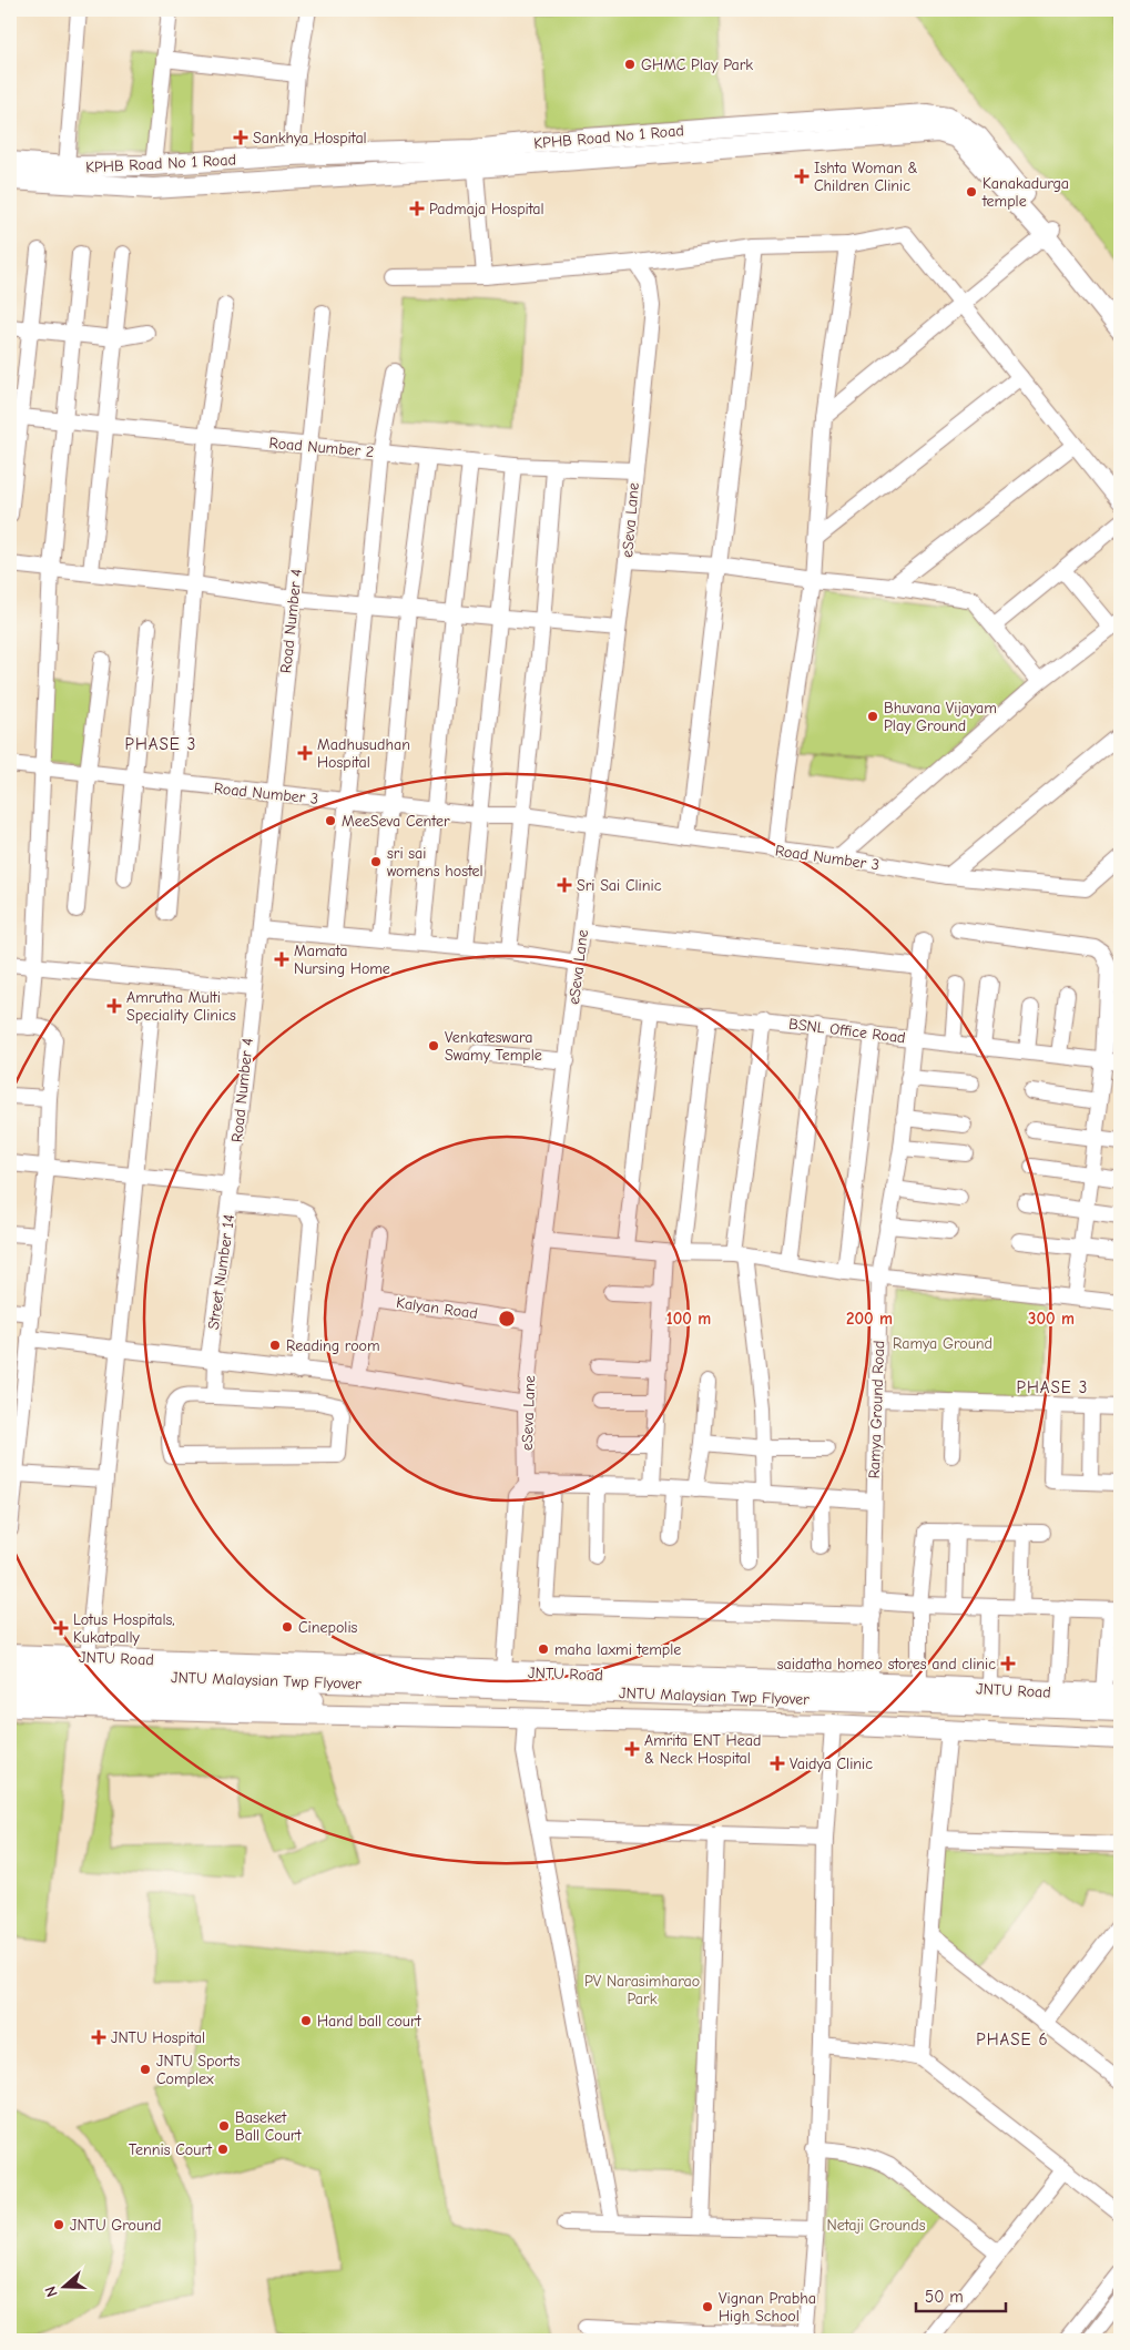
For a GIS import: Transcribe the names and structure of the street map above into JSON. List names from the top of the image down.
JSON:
{
  "streets": {
    "main road": ["KPHB Road No 1 Road", "JNTU Road", "JNTU Malaysian Twp Flyover"],
    "street": [
      "Road Number 2",
      "eSeva Lane",
      "Road Number 4",
      "Road Number 3",
      "BSNL Office Road",
      "Street Number 14",
      "Kalyan Road",
      "Ramya Ground Road"
    ]
  },
  "crossings": [
    ["Road Number 2", "eSeva Lane"],
    ["Road Number 2", "Road Number 4"],
    ["eSeva Lane", "Road Number 3"],
    ["eSeva Lane", "BSNL Office Road"],
    ["eSeva Lane", "Kalyan Road"],
    ["eSeva Lane", "JNTU Road"],
    ["Road Number 4", "Road Number 3"],
    ["Road Number 4", "Street Number 14"],
    ["BSNL Office Road", "Ramya Ground Road"],
    ["Ramya Ground Road", "JNTU Road"]
  ],
  "districts": ["PHASE 3", "PHASE 3", "PHASE 6"],
  "parks": ["Ramya Ground", "PV Narasimharao Park", "Netaji Grounds"],
  "places": {
    "other": [
      "GHMC Play Park",
      "Kanakadurga temple",
      "Bhuvana Vijayam Play Ground",
      "MeeSeva Center",
      "sri sai womens hostel",
      "Venkateswara Swamy Temple",
      "Reading room",
      "Cinepolis",
      "maha laxmi temple",
      "Hand ball court",
      "JNTU Sports Complex",
      "Baseket Ball Court",
      "Tennis Court",
      "JNTU Ground",
      "Vignan Prabha High School"
    ],
    "health": [
      "Sankhya Hospital",
      "Ishta Woman & Children Clinic",
      "Padmaja Hospital",
      "Madhusudhan Hospital",
      "Sri Sai Clinic",
      "Mamata Nursing Home",
      "Amrutha Multi Speciality Clinics",
      "Lotus Hospitals, Kukatpally",
      "saidatha homeo stores and clinic",
      "Amrita ENT Head & Neck Hospital",
      "Vaidya Clinic",
      "JNTU Hospital"
    ]
  },
  "scale_bar": "50 m",
  "north": "left",
  "rings": ["100 m", "200 m", "300 m"]
}
